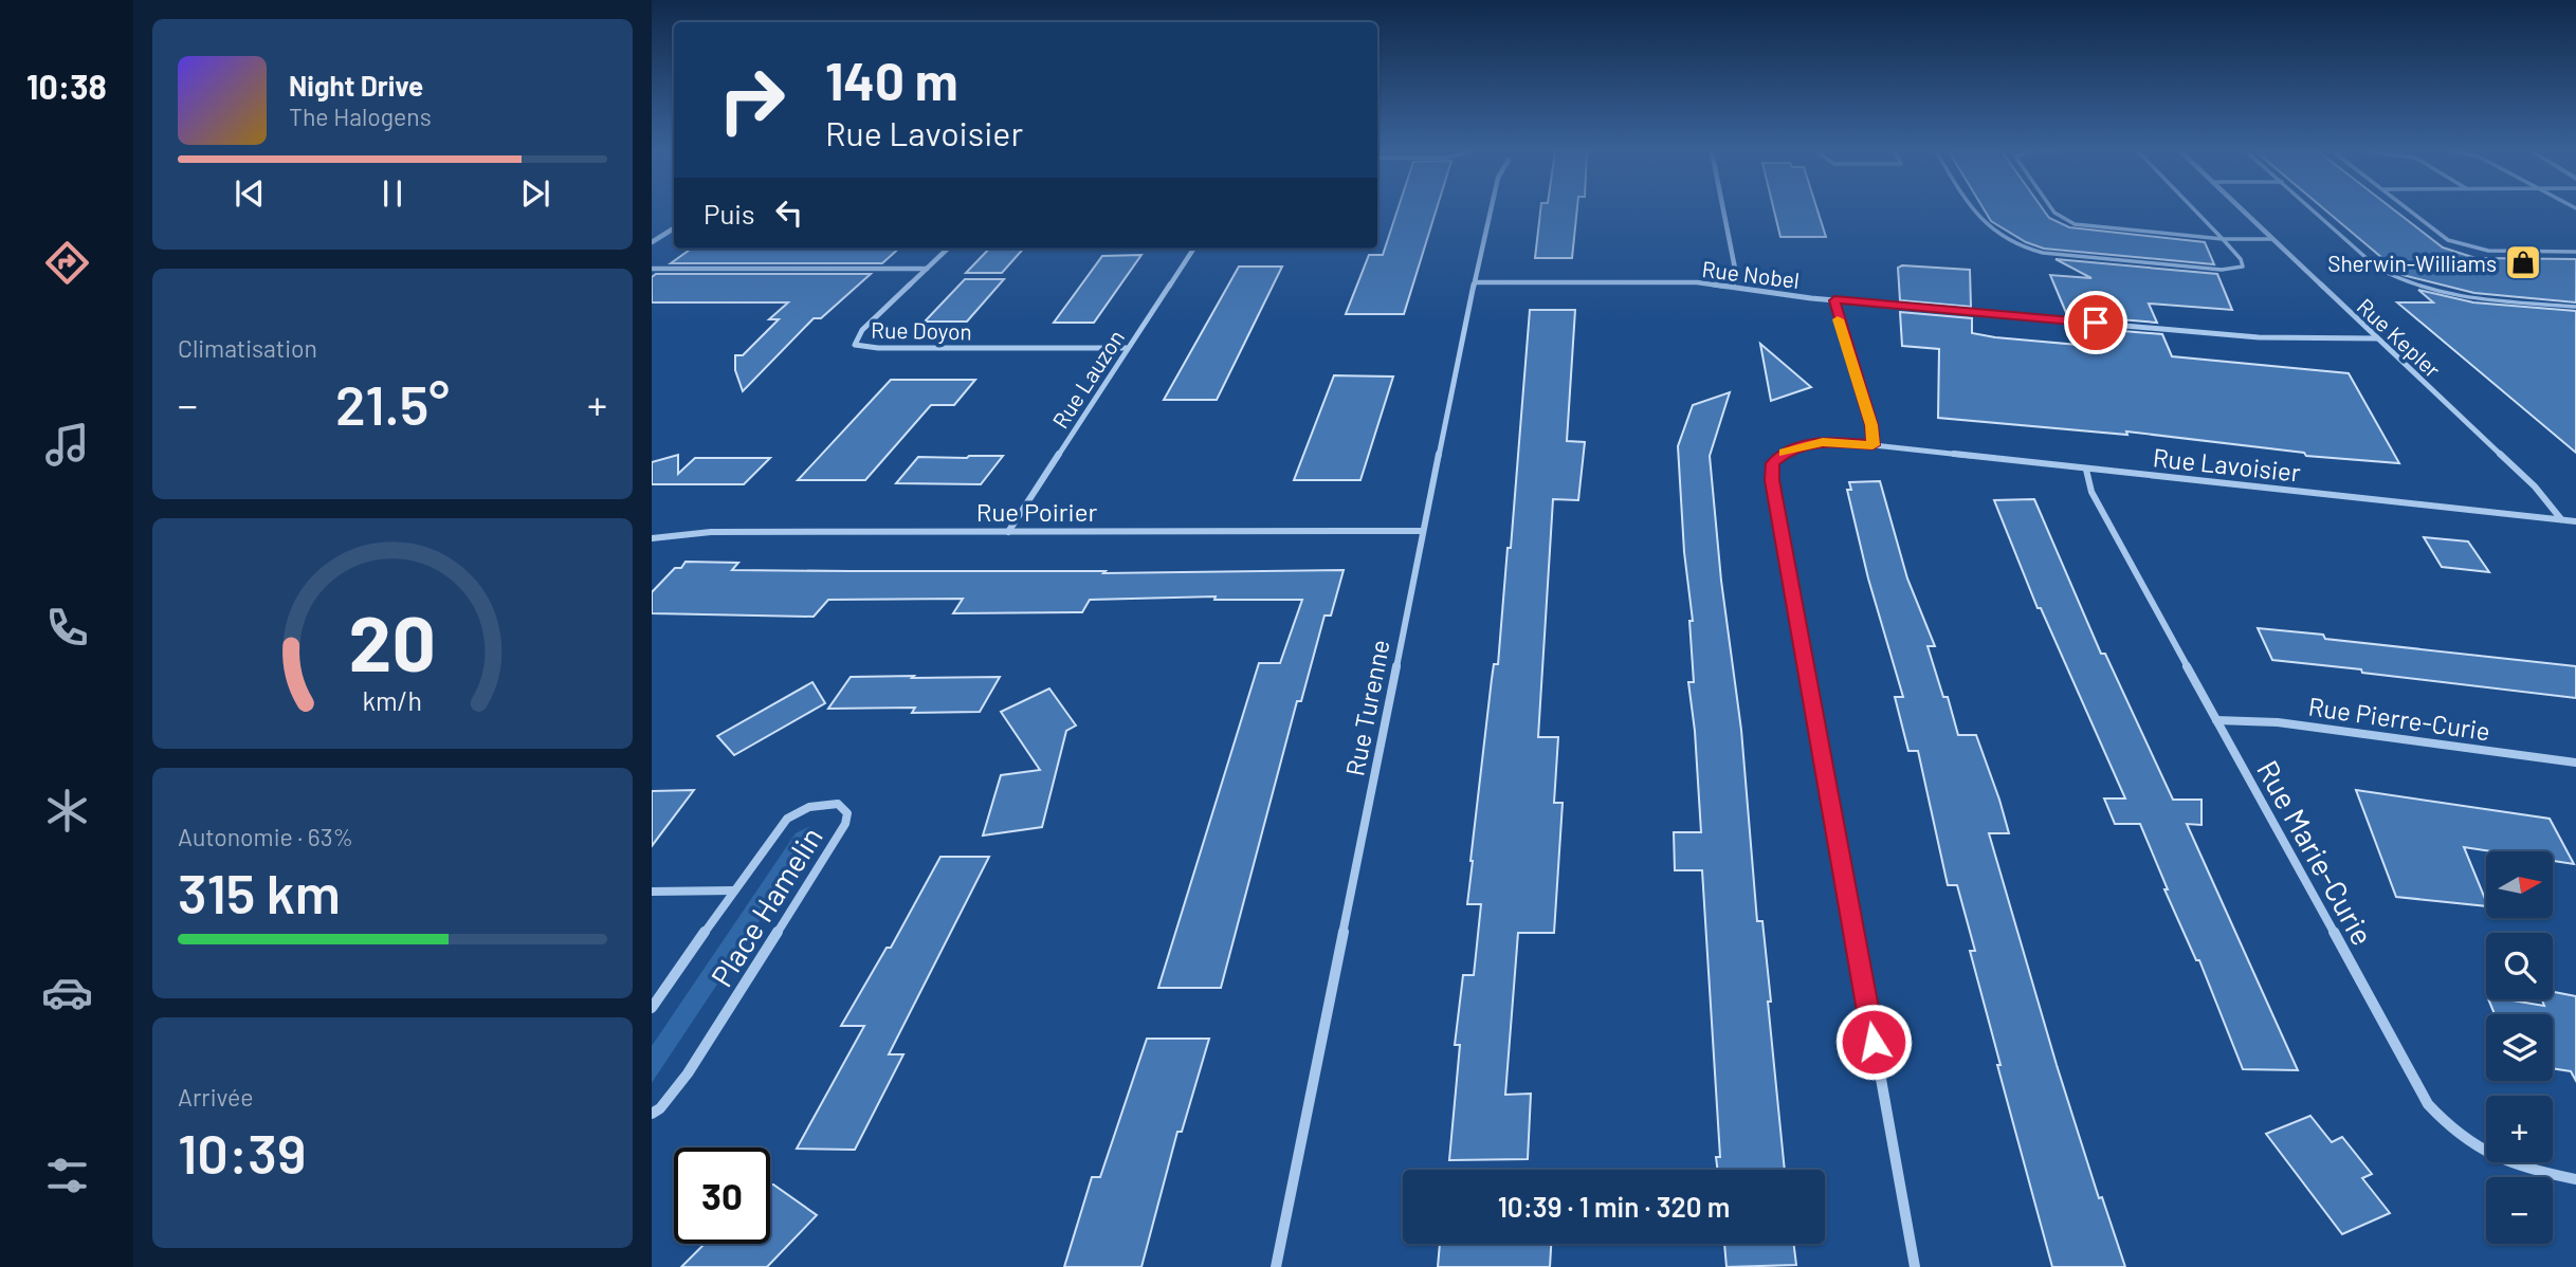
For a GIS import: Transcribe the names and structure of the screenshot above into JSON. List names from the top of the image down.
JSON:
{
  "streets": {
    "street": [
      "Rue Nobel",
      "Rue Doyon",
      "Rue Kepler",
      "Rue Lauzon",
      "Rue Lavoisier",
      "Rue Poirier",
      "Rue Turenne",
      "Rue Pierre-Curie",
      "Rue Marie-Curie",
      "Place Hamelin"
    ]
  },
  "crossings": [
    ["Rue Nobel", "Rue Kepler"],
    ["Rue Nobel", "Rue Turenne"],
    ["Rue Doyon", "Rue Lauzon"],
    ["Rue Kepler", "Rue Lavoisier"],
    ["Rue Lauzon", "Rue Poirier"],
    ["Rue Lavoisier", "Rue Marie-Curie"],
    ["Rue Poirier", "Rue Turenne"],
    ["Rue Pierre-Curie", "Rue Marie-Curie"]
  ],
  "places": {
    "shop": ["Sherwin-Williams"]
  },
  "north": "right",
  "page": {
    "tabs": "10:38",
    "turn": ["140 m", "Rue Lavoisier"],
    "song": ["Night Drive", "The Halogens"],
    "then": "Puis",
    "tile": [
      "Climatisation",
      ["Autonomie · 63%", "315 km"],
      ["Arrivée", "10:39"]
    ],
    "heat": ["−", "21.5°", "+"],
    "map_buttons": ["+", "−"],
    "limit": "30",
    "trip": "10:39 · 1 min · 320 m",
    "gauge": ["20", "km/h"]
  }
}
